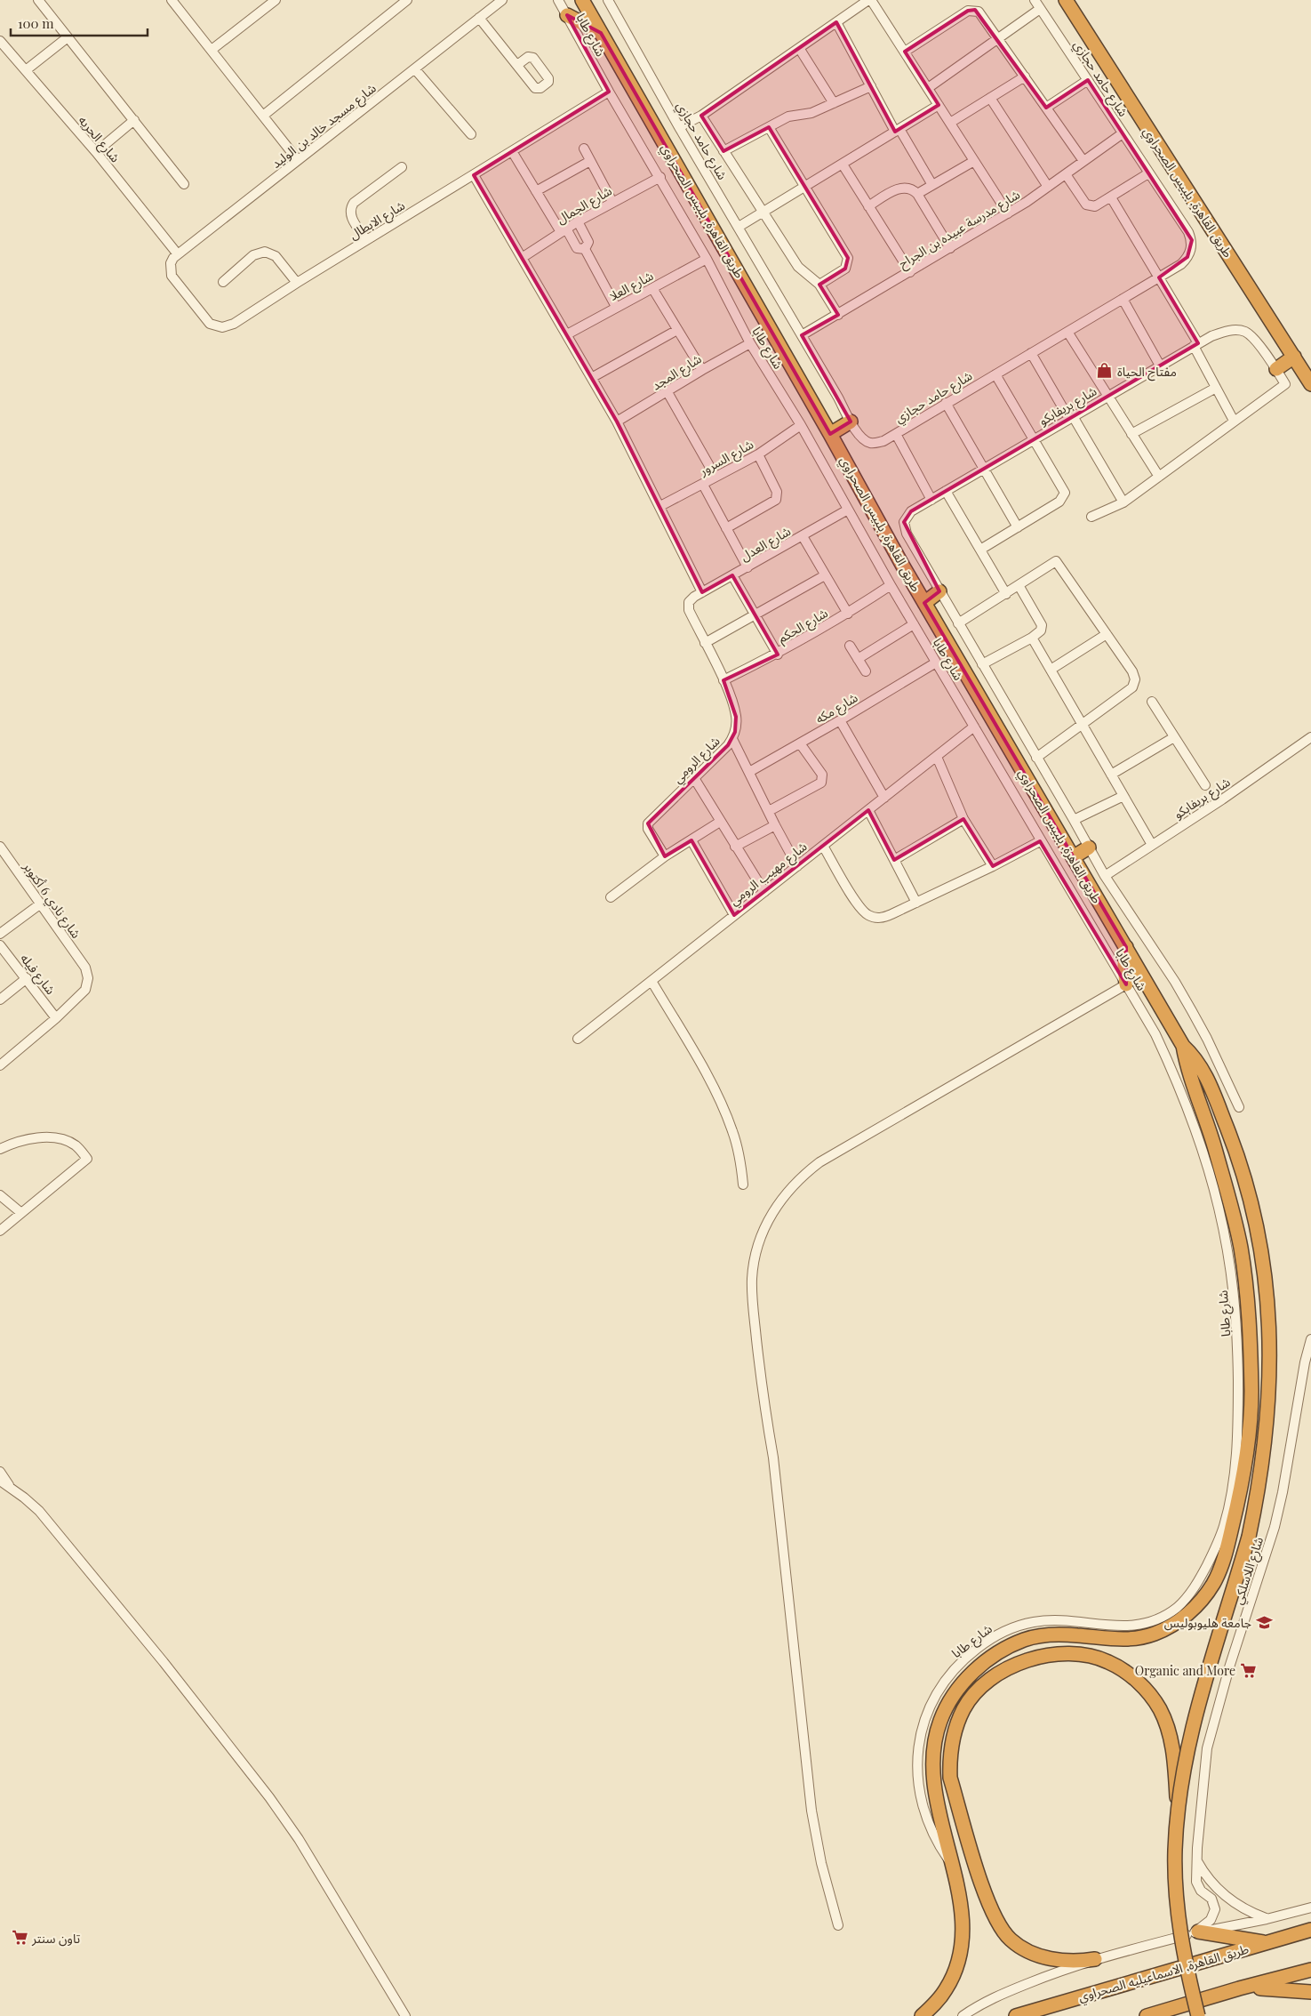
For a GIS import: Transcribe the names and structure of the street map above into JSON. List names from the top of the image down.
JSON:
{
  "streets": {
    "highway": ["طريق القاهرة, بلبيس الصحراوي", "طريق القاهرة, الاسماعيليه الصحراوي"],
    "street": [
      "شارع طابا",
      "شارع حامد حجازي",
      "شارع مسجد خالد بن الوليد",
      "شارع الحريه",
      "شارع الجمال",
      "شارع الابطال",
      "شارع مدرسة عبيده بن الجراح",
      "شارع العلا",
      "شارع المجد",
      "شارع بريفابكو",
      "شارع السرور",
      "شارع العدل",
      "شارع الحكم",
      "شارع مكه",
      "شارع الرومي",
      "شارع مهيب الرومي",
      "شارع نادي 6 أكتوبر",
      "شارع فيله",
      "شارع اللاسلكي"
    ]
  },
  "crossings": [
    ["شارع طابا", "شارع الجمال"],
    ["شارع طابا", "شارع الابطال"],
    ["شارع طابا", "شارع العلا"],
    ["شارع طابا", "شارع المجد"],
    ["شارع طابا", "شارع السرور"],
    ["شارع طابا", "شارع العدل"],
    ["شارع طابا", "شارع الحكم"],
    ["شارع طابا", "شارع مكه"],
    ["شارع طابا", "شارع مهيب الرومي"],
    ["شارع حامد حجازي", "شارع مدرسة عبيده بن الجراح"],
    ["شارع مسجد خالد بن الوليد", "شارع الحريه"],
    ["شارع مسجد خالد بن الوليد", "شارع الابطال"],
    ["شارع الحريه", "شارع الابطال"],
    ["شارع العدل", "شارع الرومي"],
    ["شارع الحكم", "شارع الرومي"],
    ["شارع نادي 6 أكتوبر", "شارع فيله"]
  ],
  "places": {
    "shop": ["مفتاح الحياة"],
    "school or university": ["جامعة هليوبوليس"],
    "supermarket": ["Organic and More", "تاون سنتر"]
  },
  "scale_bar": "100 m"
}
